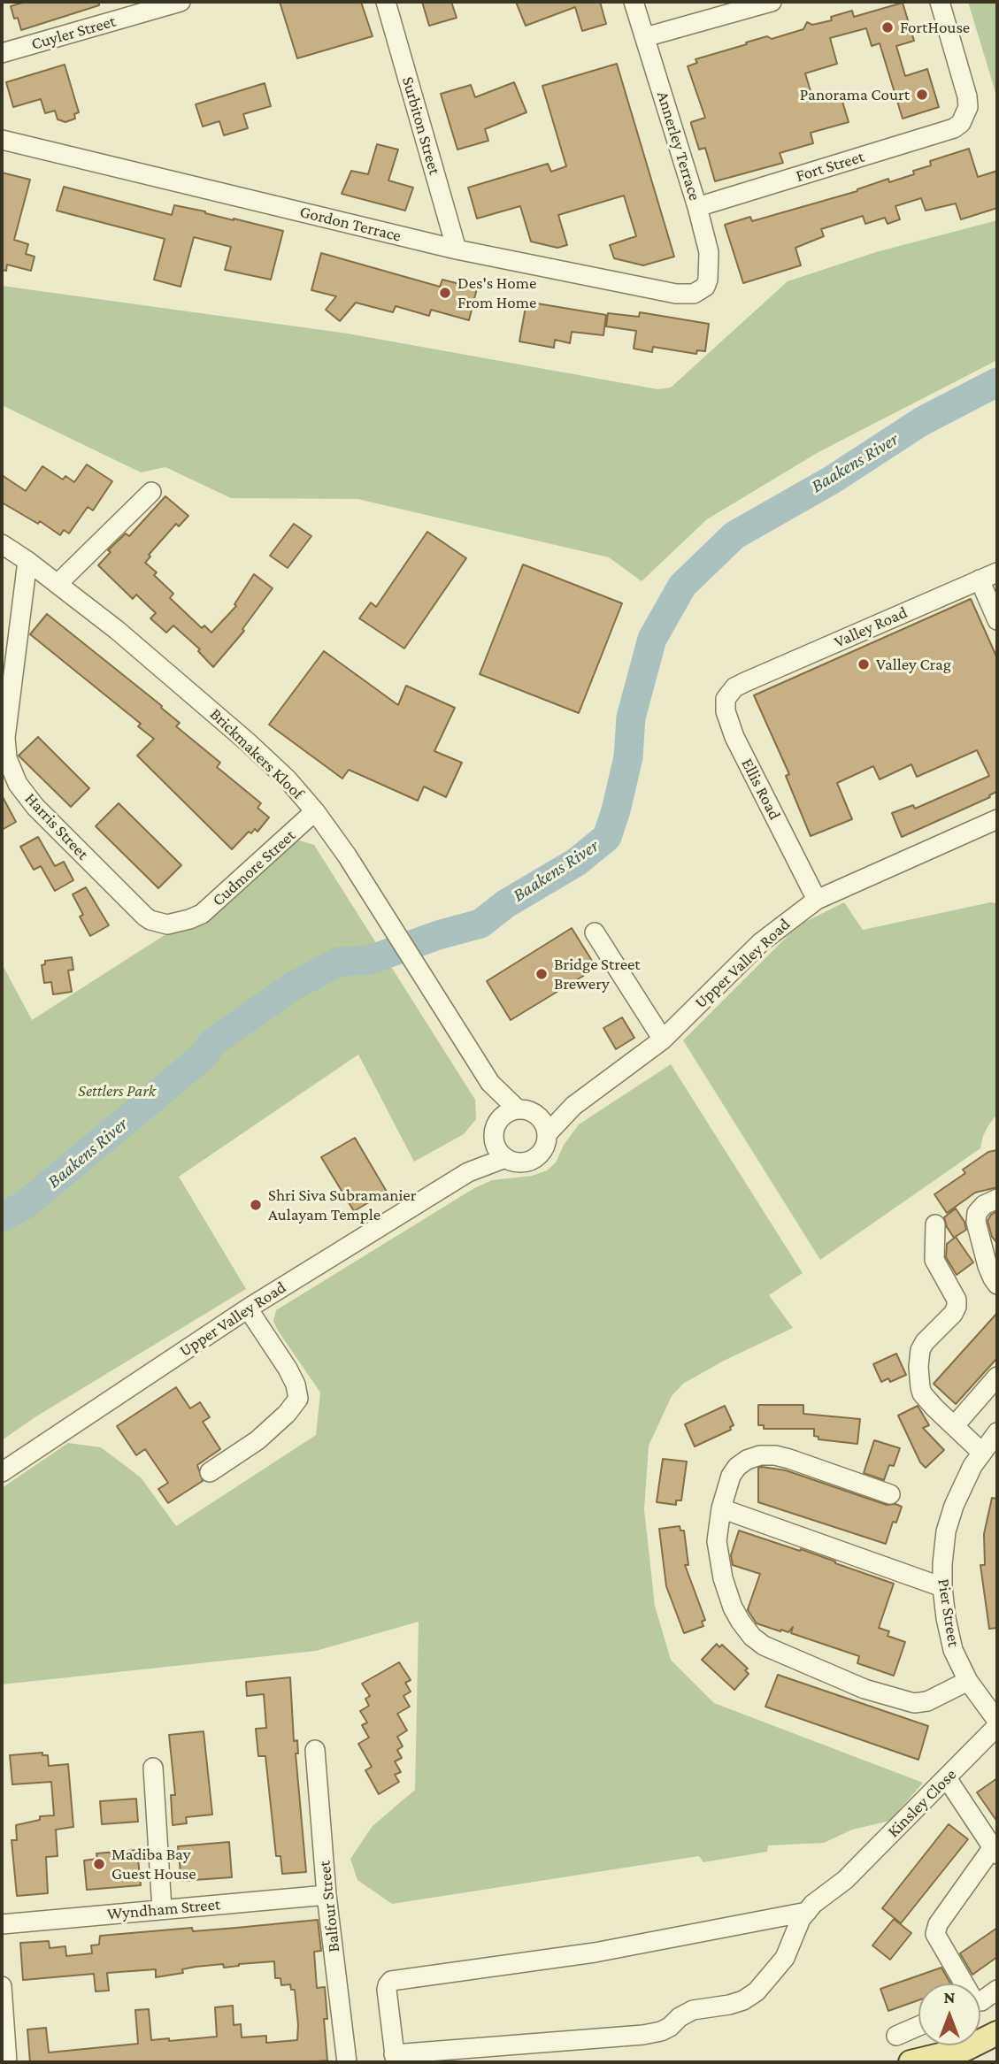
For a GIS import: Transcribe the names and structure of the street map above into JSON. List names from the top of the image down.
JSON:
{
  "streets": {
    "street": [
      "Cuyler Street",
      "Surbiton Street",
      "Annerley Terrace",
      "Fort Street",
      "Gordon Terrace",
      "Valley Road",
      "Brickmakers Kloof",
      "Ellis Road",
      "Harris Street",
      "Cudmore Street",
      "Upper Valley Road",
      "Pier Street",
      "Kinsley Close",
      "Balfour Street",
      "Wyndham Street"
    ]
  },
  "crossings": [
    ["Surbiton Street", "Gordon Terrace"],
    ["Annerley Terrace", "Fort Street"],
    ["Annerley Terrace", "Gordon Terrace"],
    ["Valley Road", "Ellis Road"],
    ["Brickmakers Kloof", "Harris Street"],
    ["Brickmakers Kloof", "Cudmore Street"],
    ["Brickmakers Kloof", "Upper Valley Road"],
    ["Ellis Road", "Upper Valley Road"],
    ["Harris Street", "Cudmore Street"],
    ["Balfour Street", "Wyndham Street"]
  ],
  "water": ["Baakens River"],
  "parks": ["Settlers Park"],
  "places": [
    "FortHouse",
    "Panorama Court",
    "Des's Home From Home",
    "Valley Crag",
    "Bridge Street Brewery",
    "Shri Siva Subramanier Aulayam Temple",
    "Madiba Bay Guest House"
  ],
  "north": "top"
}
